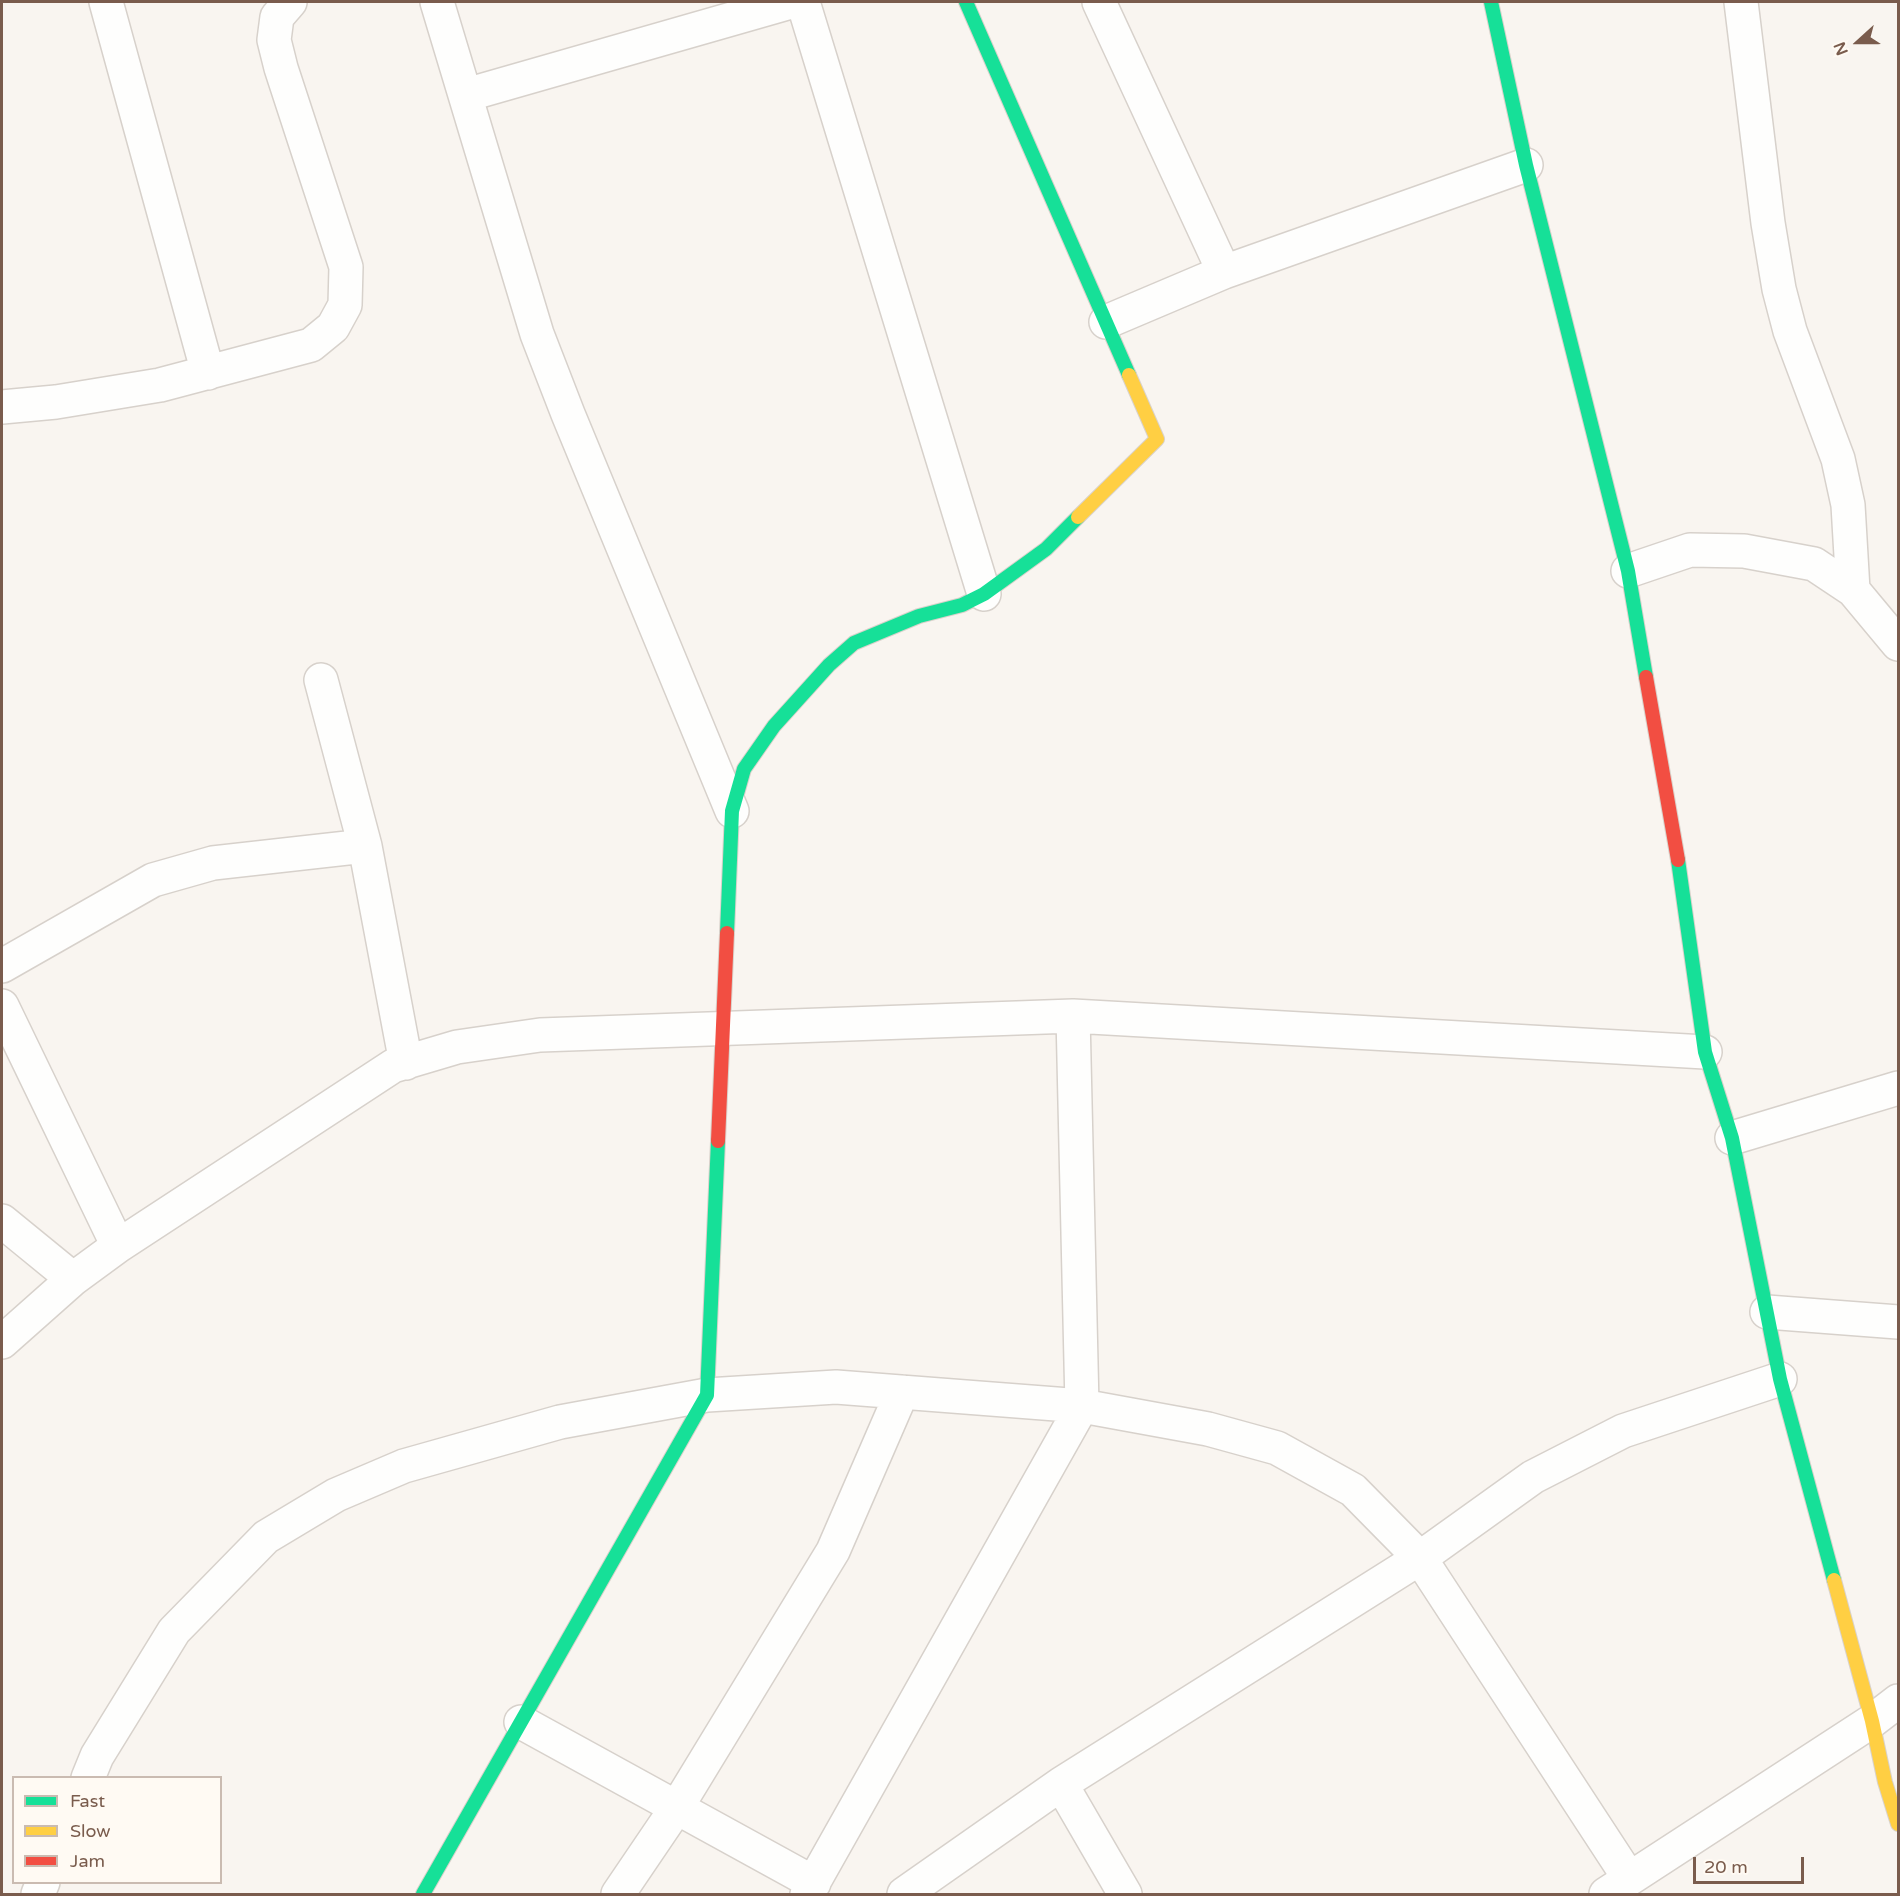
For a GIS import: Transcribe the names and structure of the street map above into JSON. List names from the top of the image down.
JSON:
{
  "legend": ["Fast", "Slow", "Jam"],
  "scale_bar": "20 m",
  "north": "left"
}
